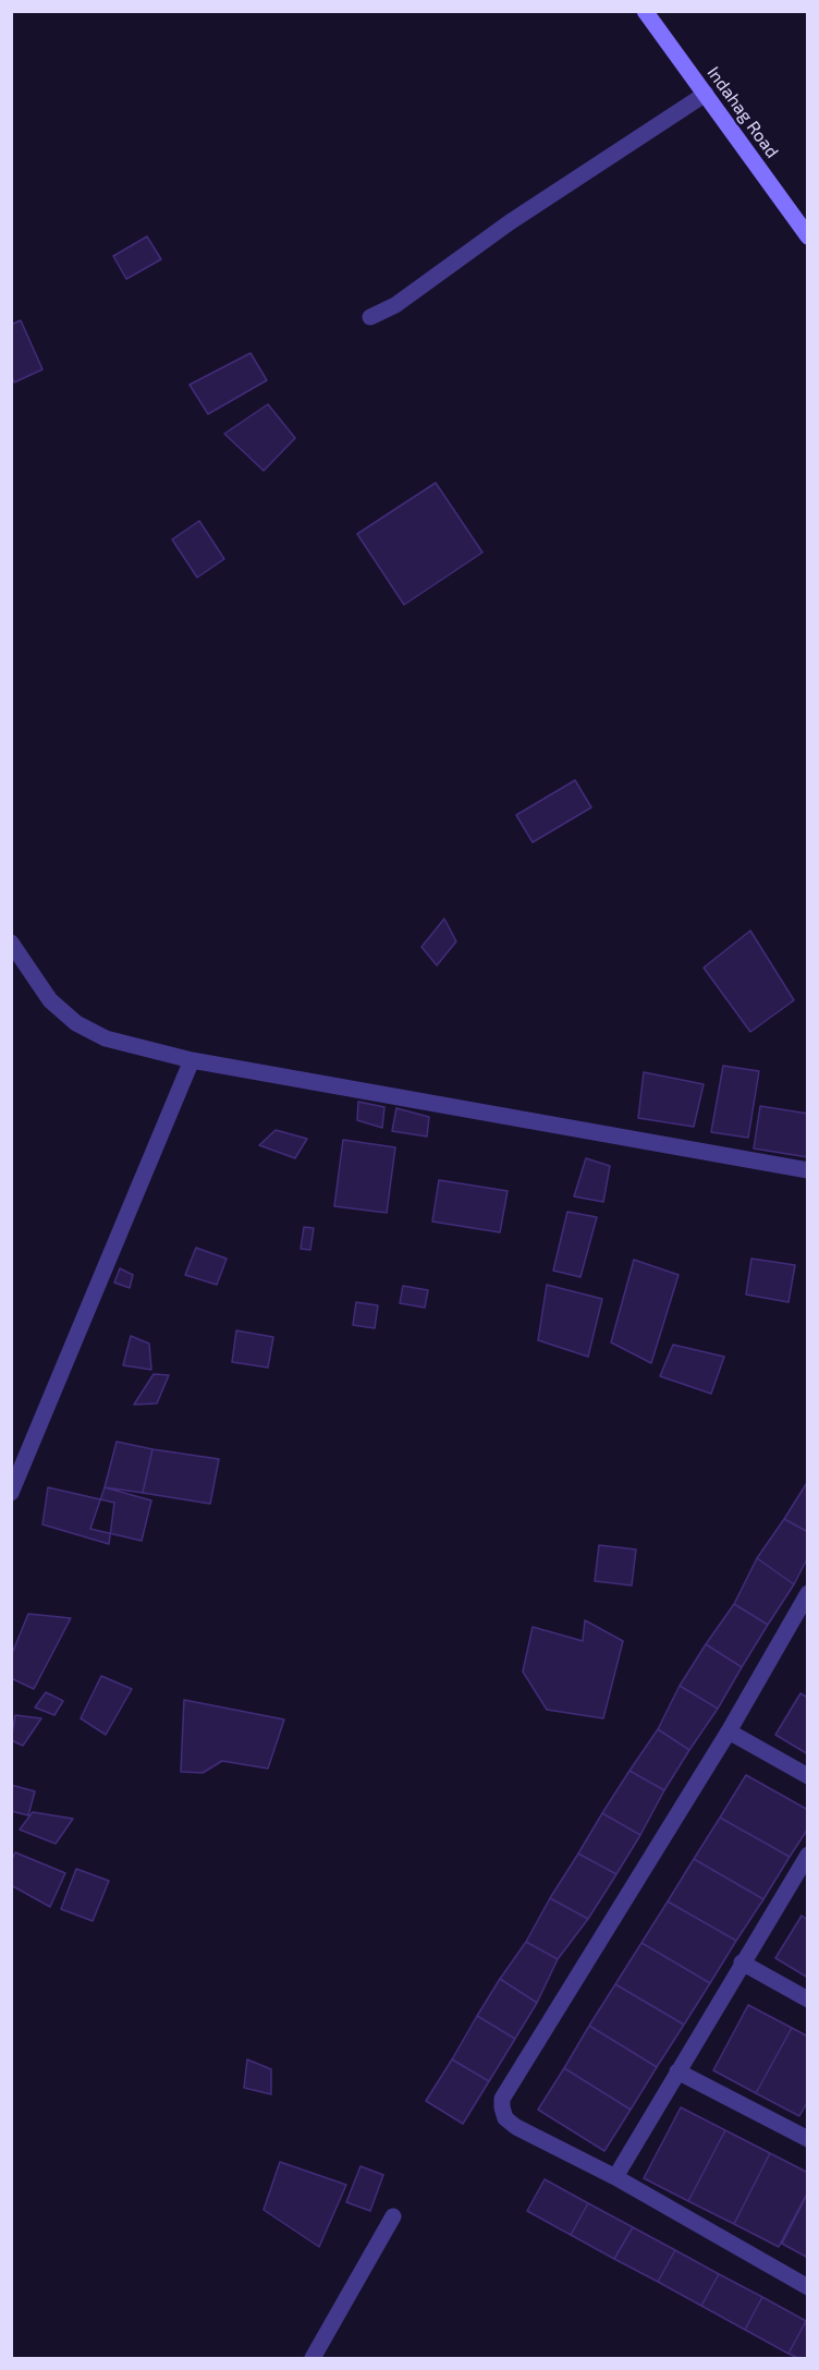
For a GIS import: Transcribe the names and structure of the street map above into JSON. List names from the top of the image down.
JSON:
{
  "streets": {
    "main road": ["Indahag Road"]
  }
}
